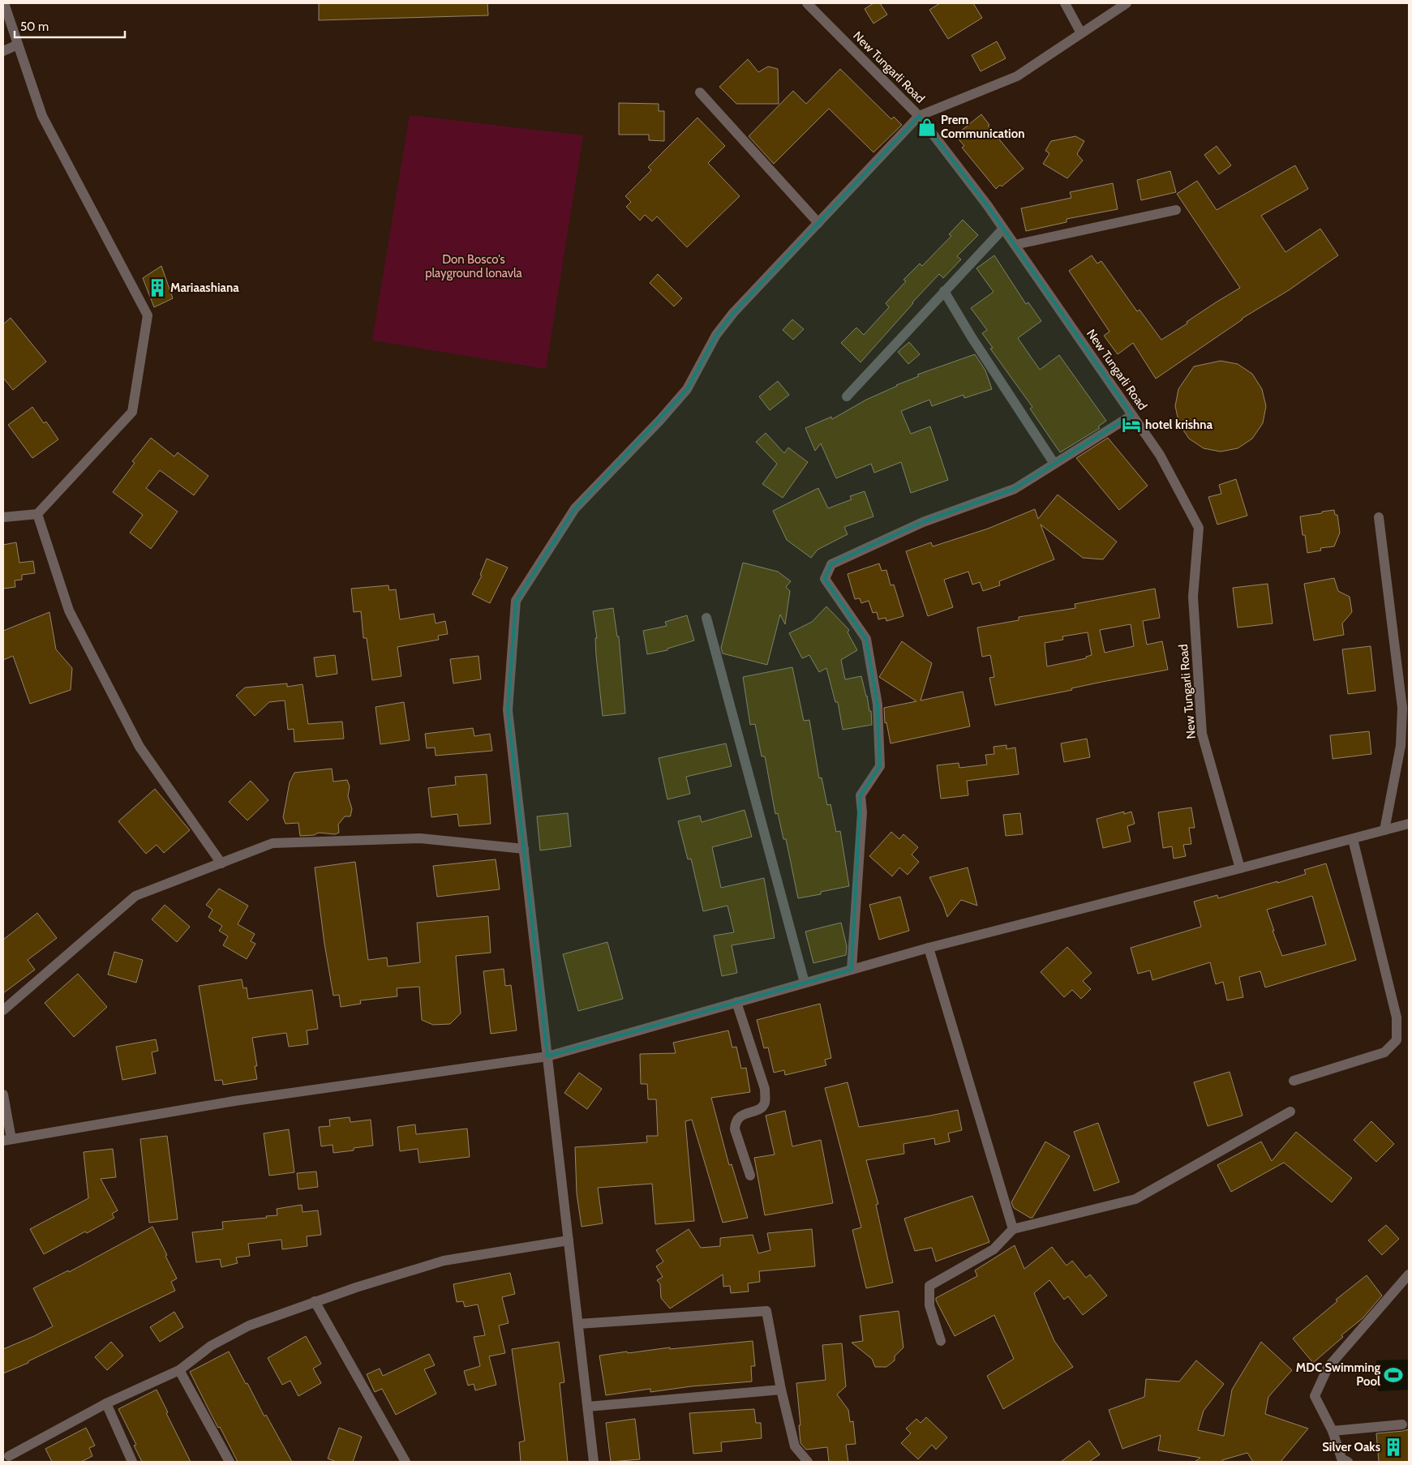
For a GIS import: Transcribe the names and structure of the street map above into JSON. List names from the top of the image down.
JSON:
{
  "streets": {
    "street": ["New Tungarli Road"]
  },
  "parks": ["Don Bosco's playground lonavla"],
  "places": {
    "shop": ["Prem Communication"],
    "building": ["Mariaashiana", "Silver Oaks"],
    "hotel": ["hotel krishna"],
    "sports": ["MDC Swimming Pool"]
  },
  "scale_bar": "50 m"
}
